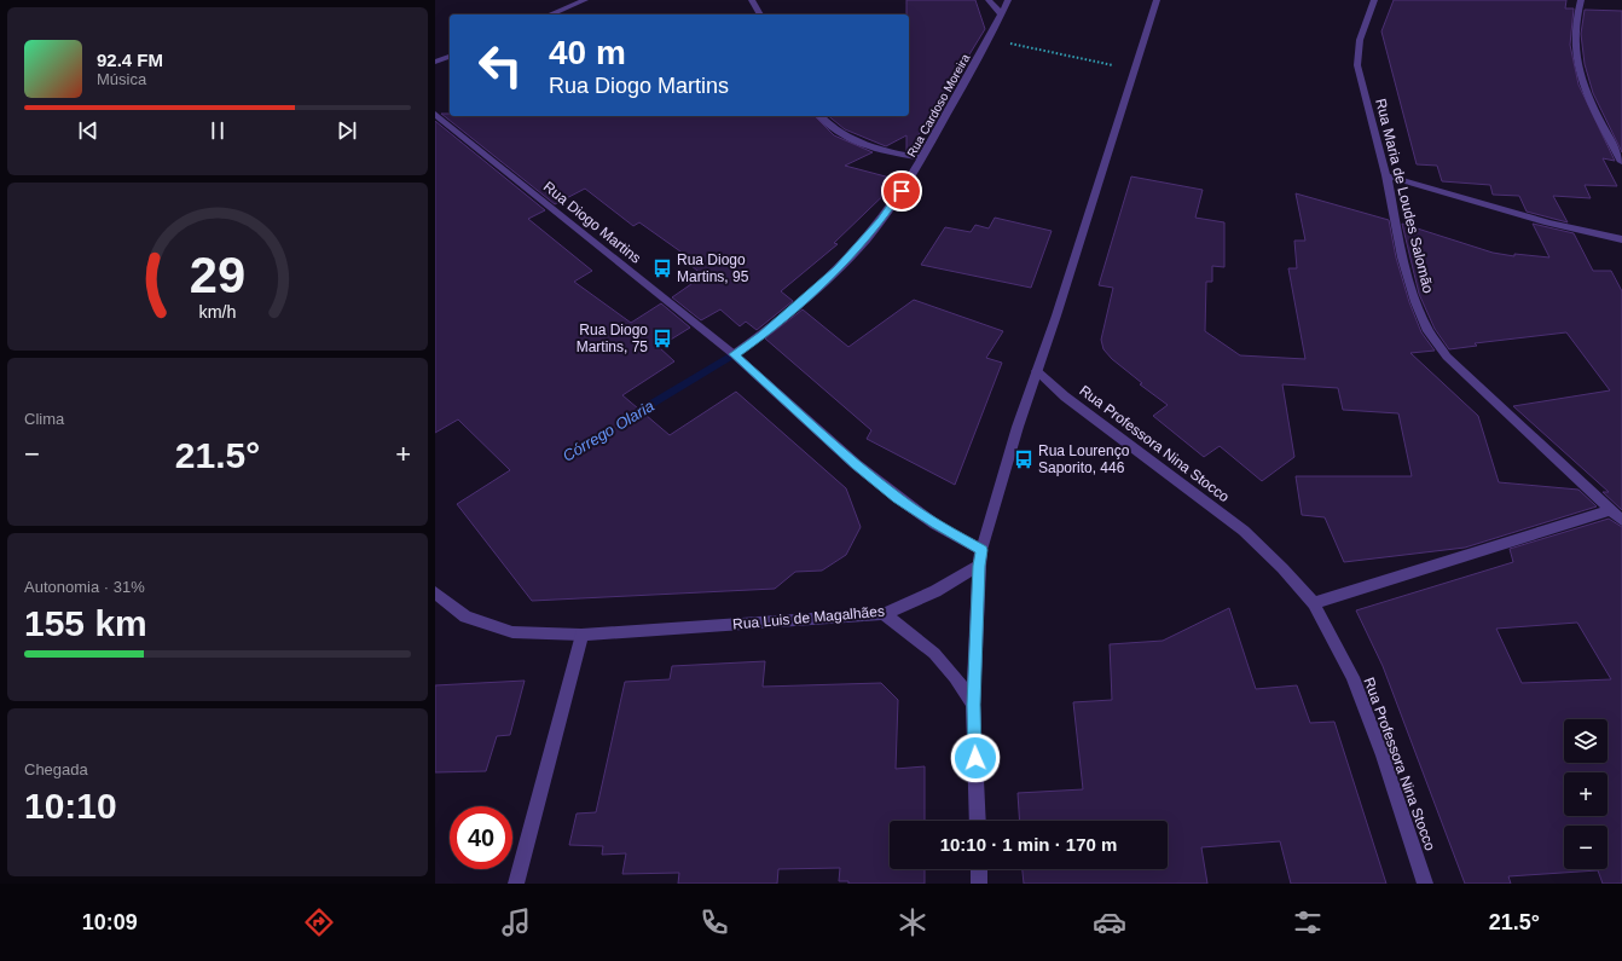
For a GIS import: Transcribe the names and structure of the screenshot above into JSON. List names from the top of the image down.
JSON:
{
  "streets": {
    "street": [
      "Rua Cardoso Moreira",
      "Rua Maria de Loudes Salomão",
      "Rua Diogo Martins",
      "Rua Professora Nina Stocco",
      "Rua Luis de Magalhães"
    ]
  },
  "crossings": [
    ["Rua Cardoso Moreira", "Rua Diogo Martins"]
  ],
  "water": ["Córrego Olaria"],
  "places": {
    "bus stop": ["Rua Diogo Martins, 95", "Rua Diogo Martins, 75", "Rua Lourenço Saporito, 446"]
  },
  "page": {
    "turn": ["40 m", "Rua Diogo Martins"],
    "song": ["92.4 FM", "Música"],
    "tile": [
      "Clima",
      ["Autonomia · 31%", "155 km"],
      ["Chegada", "10:10"]
    ],
    "heat": ["−", "21.5°", "+"],
    "map_buttons": ["+", "−"],
    "limit": "40",
    "trip": "10:10 · 1 min · 170 m",
    "tabs": ["10:09", "21.5°"],
    "gauge": ["29", "km/h"]
  }
}
